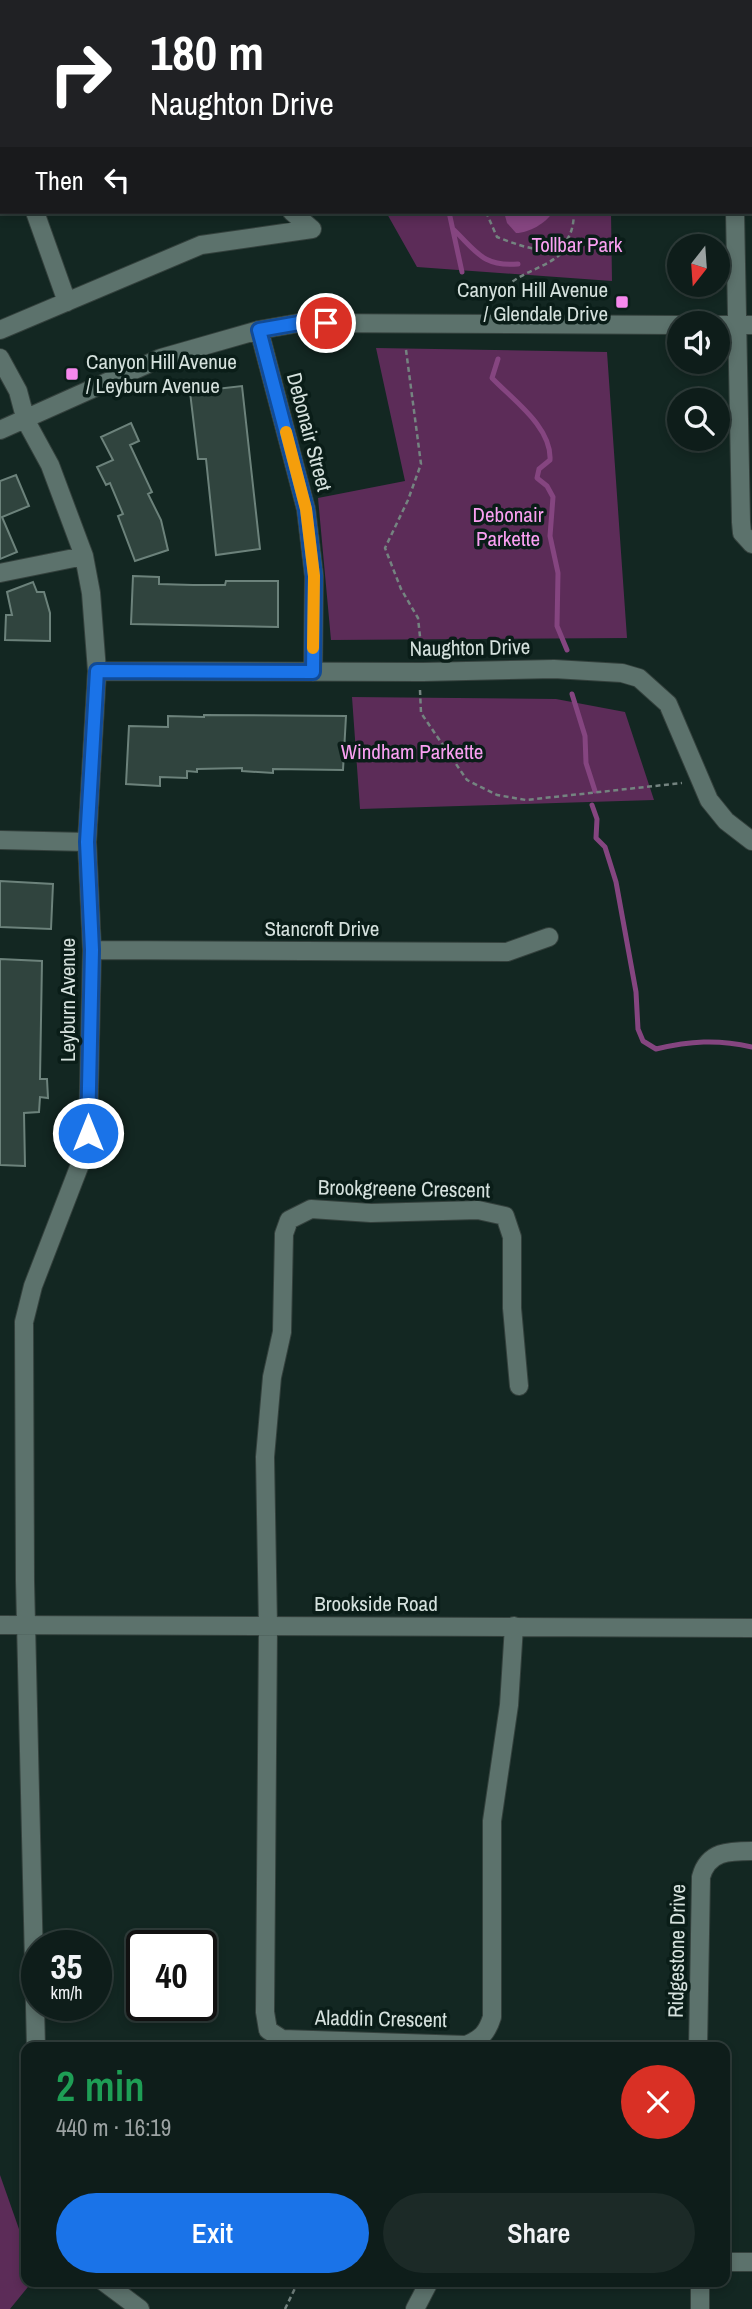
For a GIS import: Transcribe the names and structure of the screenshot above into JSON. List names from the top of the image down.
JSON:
{
  "streets": {
    "street": [
      "Debonair Street",
      "Naughton Drive",
      "Stancroft Drive",
      "Leyburn Avenue",
      "Brookgreene Crescent",
      "Brookside Road",
      "Ridgestone Drive",
      "Aladdin Crescent"
    ]
  },
  "crossings": [
    ["Debonair Street", "Naughton Drive"],
    ["Naughton Drive", "Leyburn Avenue"],
    ["Stancroft Drive", "Leyburn Avenue"],
    ["Leyburn Avenue", "Brookside Road"],
    ["Brookgreene Crescent", "Brookside Road"],
    ["Brookgreene Crescent", "Aladdin Crescent"],
    ["Brookside Road", "Aladdin Crescent"]
  ],
  "parks": ["Tollbar Park", "Debonair Parkette", "Windham Parkette"],
  "places": {
    "transit": ["Canyon Hill Avenue / Glendale Drive", "Canyon Hill Avenue / Leyburn Avenue"]
  },
  "north": "bottom",
  "page": {
    "turn": ["180 m", "Naughton Drive"],
    "then": "Then",
    "speed": "35 km/h",
    "limit": "40",
    "heading": ["2 min", "440 m · 16:19"],
    "buttons": ["Exit", "Share"]
  }
}
